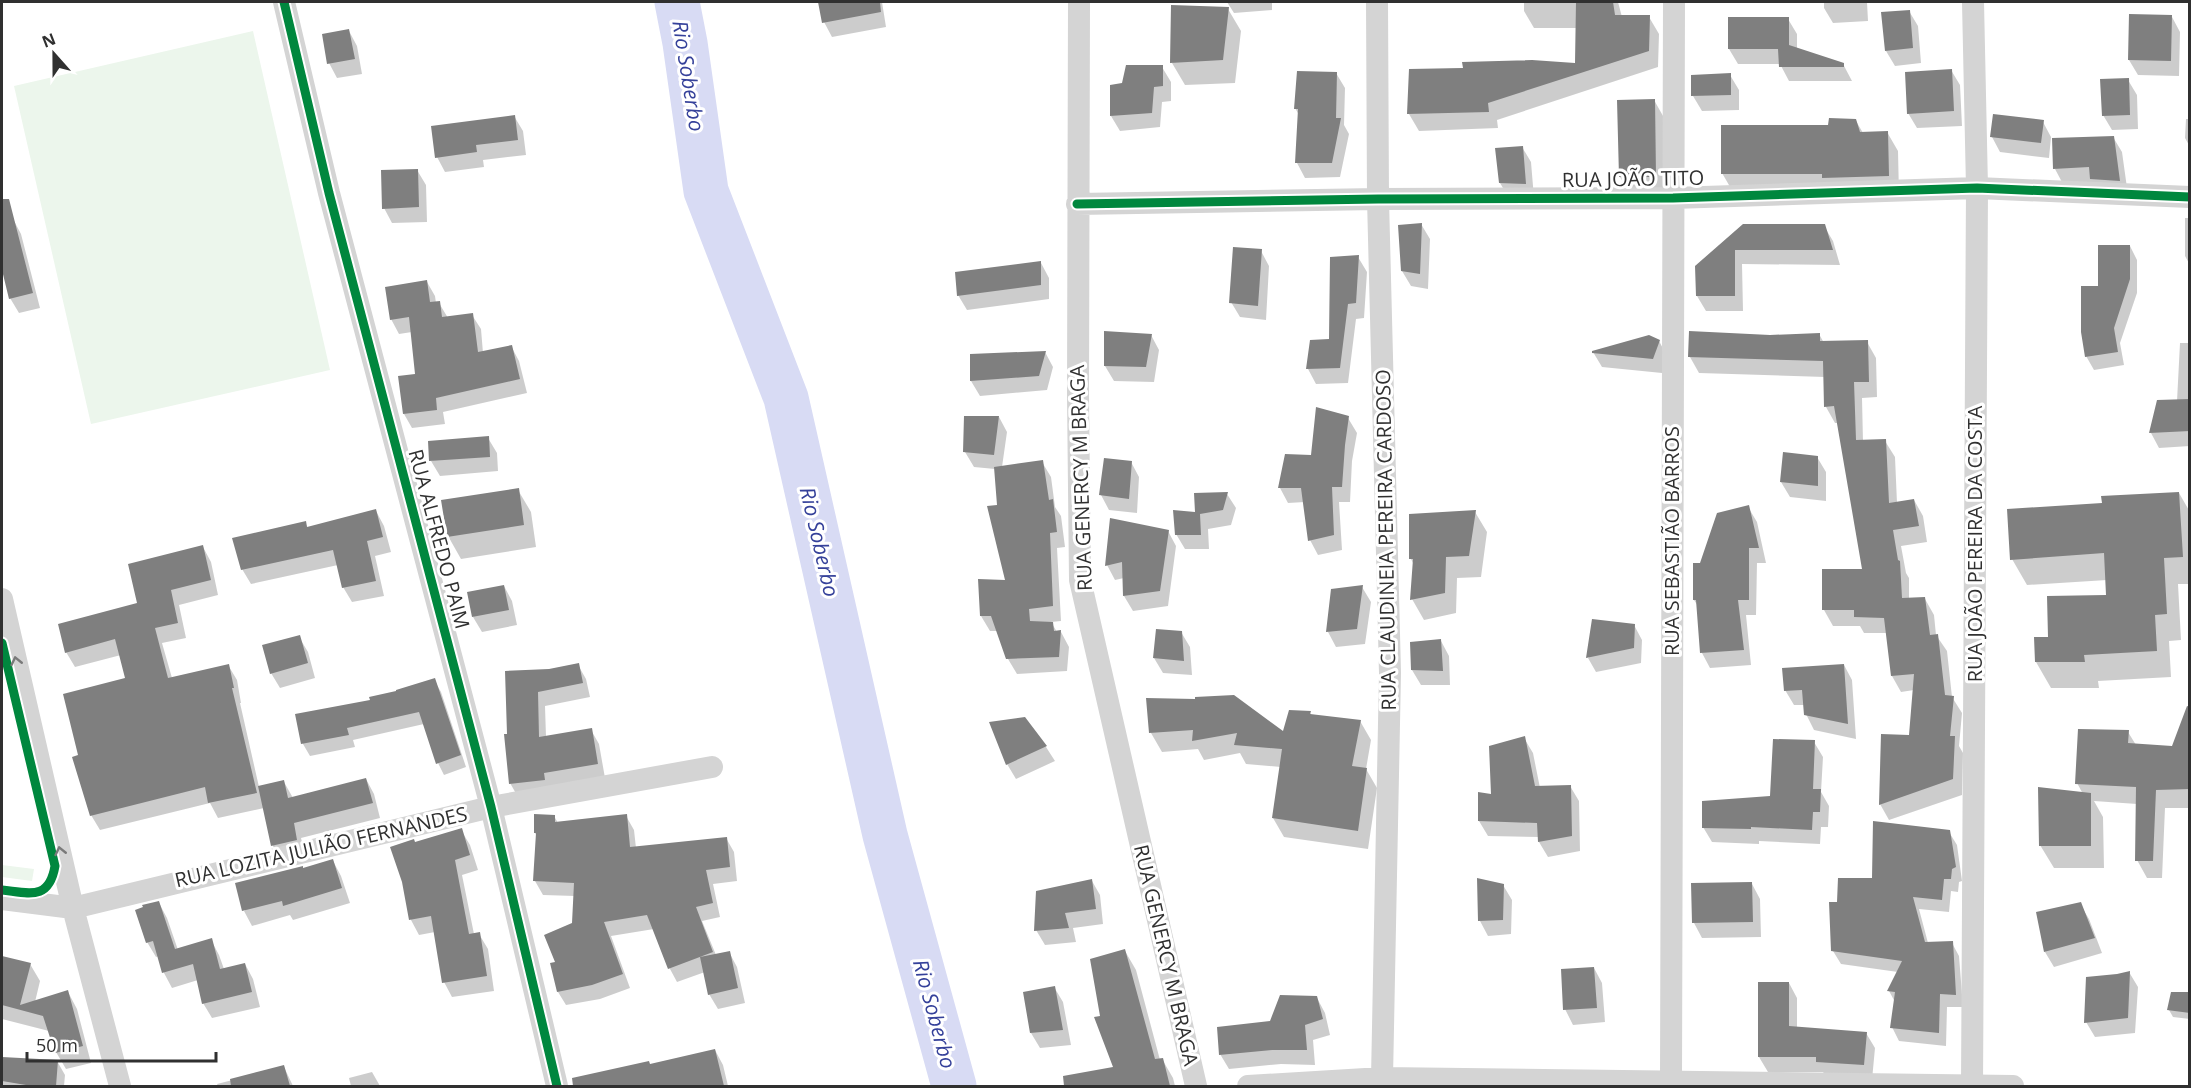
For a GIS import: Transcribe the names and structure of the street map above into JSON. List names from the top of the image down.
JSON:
{
  "streets": {
    "street": [
      "RUA JOÃO TITO",
      "RUA GENERCY M BRAGA",
      "RUA ALFREDO PAIM",
      "RUA CLAUDINEIA PEREIRA CARDOSO",
      "RUA SEBASTIÃO BARROS",
      "RUA JOÃO PEREIRA DA COSTA",
      "RUA LOZITA JULIÃO FERNANDES"
    ]
  },
  "crossings": [
    ["RUA JOÃO TITO", "RUA GENERCY M BRAGA"],
    ["RUA JOÃO TITO", "RUA CLAUDINEIA PEREIRA CARDOSO"],
    ["RUA JOÃO TITO", "RUA SEBASTIÃO BARROS"],
    ["RUA JOÃO TITO", "RUA JOÃO PEREIRA DA COSTA"],
    ["RUA ALFREDO PAIM", "RUA LOZITA JULIÃO FERNANDES"]
  ],
  "water": ["Rio Soberbo"],
  "scale_bar": "50 m",
  "north": "top"
}
